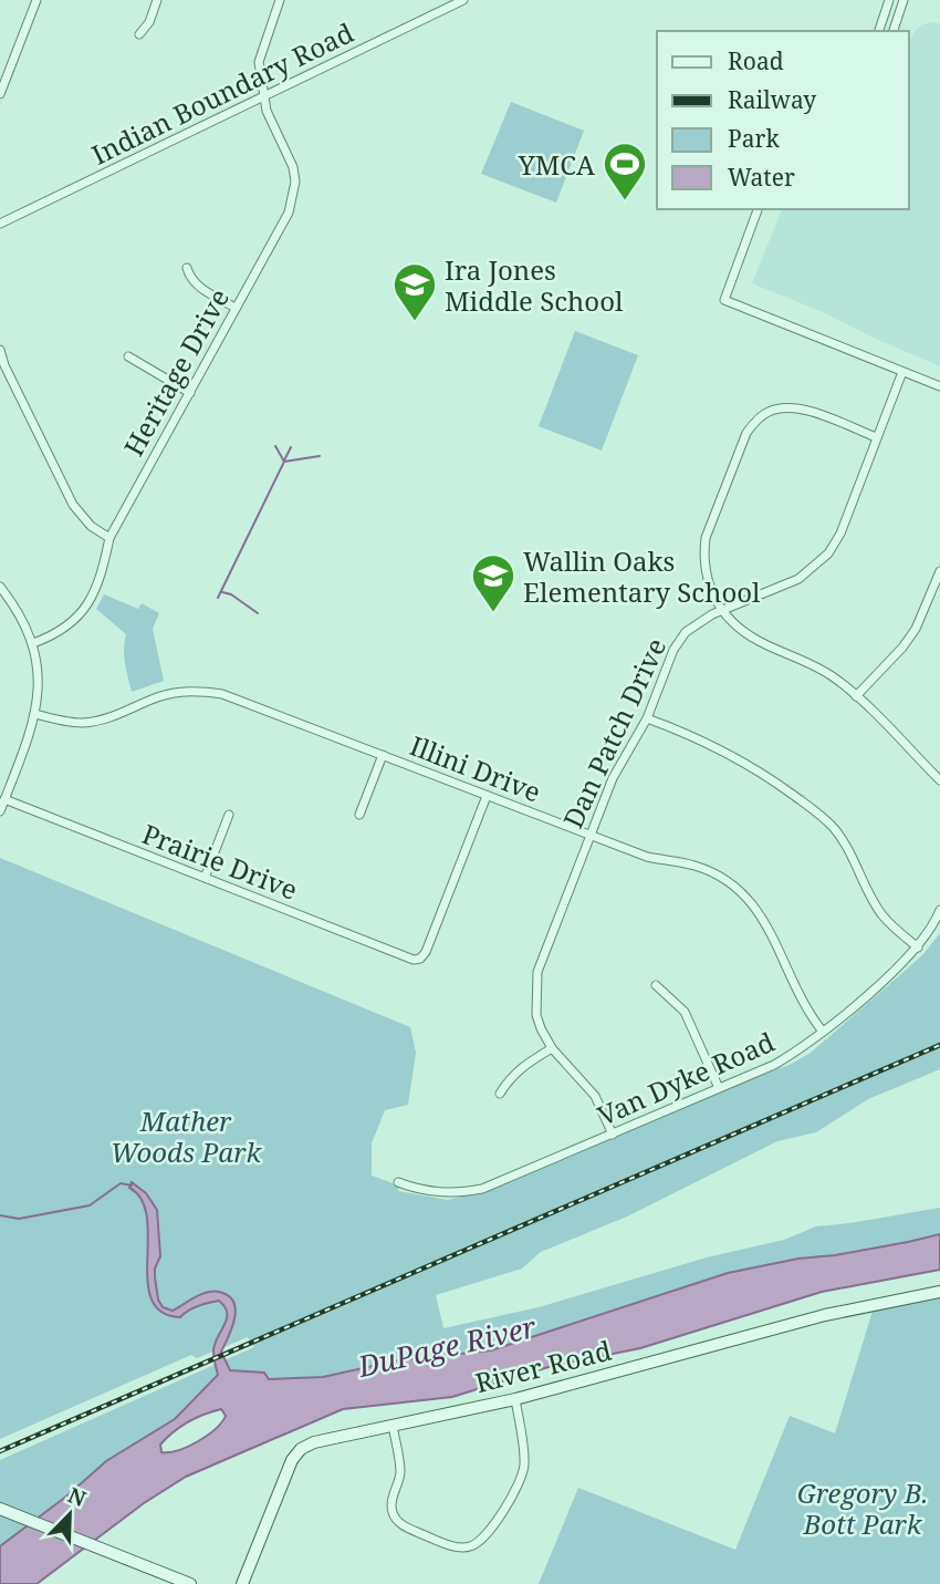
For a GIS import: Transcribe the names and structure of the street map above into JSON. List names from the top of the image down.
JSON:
{
  "streets": {
    "street": [
      "Indian Boundary Road",
      "Heritage Drive",
      "Dan Patch Drive",
      "Illini Drive",
      "Prairie Drive",
      "Van Dyke Road",
      "River Road"
    ]
  },
  "crossings": [
    ["Indian Boundary Road", "Heritage Drive"],
    ["Dan Patch Drive", "Illini Drive"],
    ["Dan Patch Drive", "Van Dyke Road"],
    ["Illini Drive", "Prairie Drive"],
    ["Illini Drive", "Van Dyke Road"]
  ],
  "water": ["DuPage River"],
  "parks": ["Mather Woods Park", "Gregory B. Bott Park"],
  "places": {
    "sports": ["YMCA"],
    "school or university": ["Ira Jones Middle School", "Wallin Oaks Elementary School"]
  },
  "legend": [
    "Road",
    "Railway",
    "Park",
    "Water"
  ],
  "north": "top right"
}
